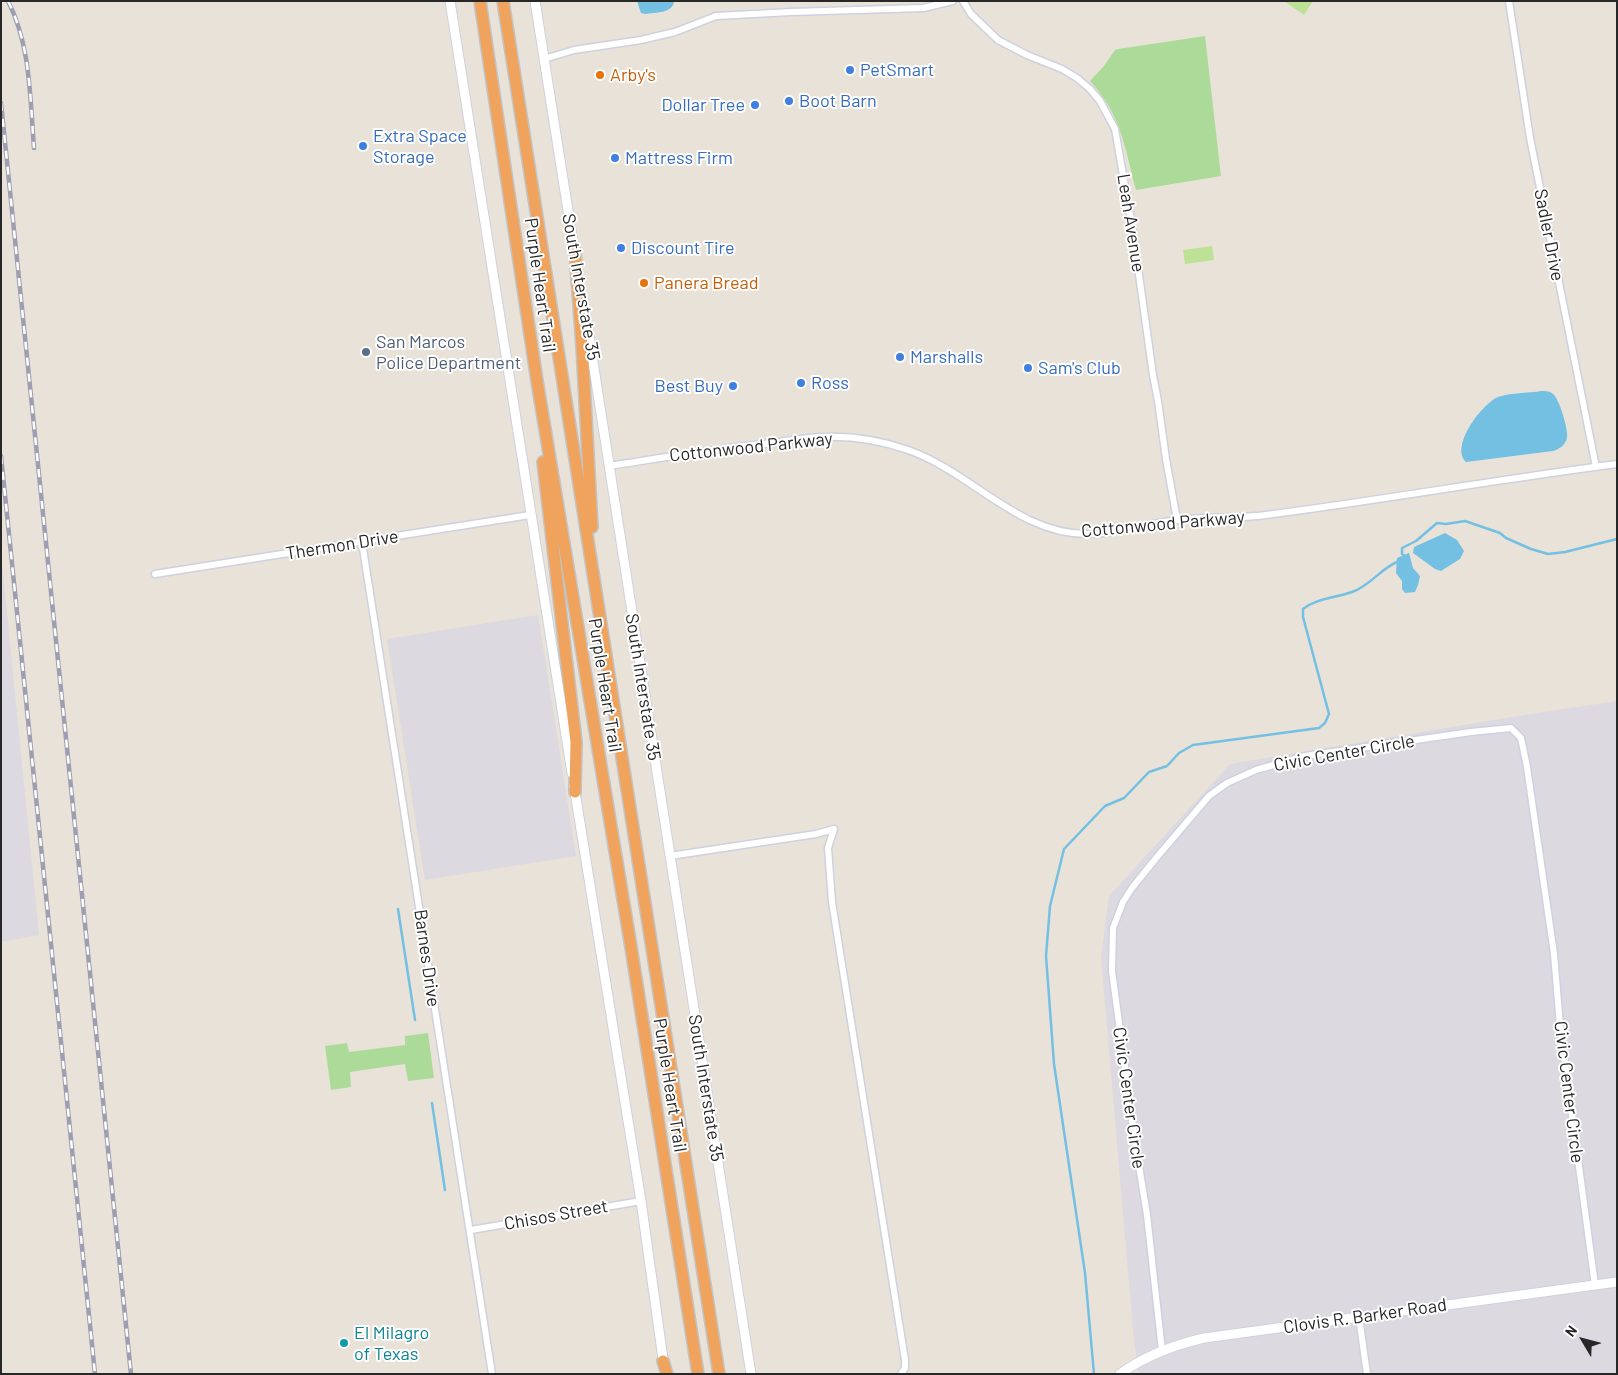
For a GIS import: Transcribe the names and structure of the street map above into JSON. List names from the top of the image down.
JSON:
{
  "streets": {
    "highway": ["Purple Heart Trail"],
    "main road": ["South Interstate 35", "Clovis R. Barker Road"],
    "street": [
      "Leah Avenue",
      "Sadler Drive",
      "Cottonwood Parkway",
      "Thermon Drive",
      "Civic Center Circle",
      "Barnes Drive",
      "Chisos Street"
    ]
  },
  "crossings": [
    ["Leah Avenue", "Cottonwood Parkway"],
    ["Sadler Drive", "Cottonwood Parkway"],
    ["South Interstate 35", "Cottonwood Parkway"],
    ["Thermon Drive", "Barnes Drive"],
    ["Civic Center Circle", "Clovis R. Barker Road"],
    ["Barnes Drive", "Chisos Street"]
  ],
  "places": [
    "PetSmart",
    "Arby's",
    "Boot Barn",
    "Dollar Tree",
    "Extra Space Storage",
    "Mattress Firm",
    "Discount Tire",
    "Panera Bread",
    "San Marcos Police Department",
    "Marshalls",
    "Sam's Club",
    "Ross",
    "Best Buy",
    "El Milagro of Texas"
  ],
  "north": "top left"
}
